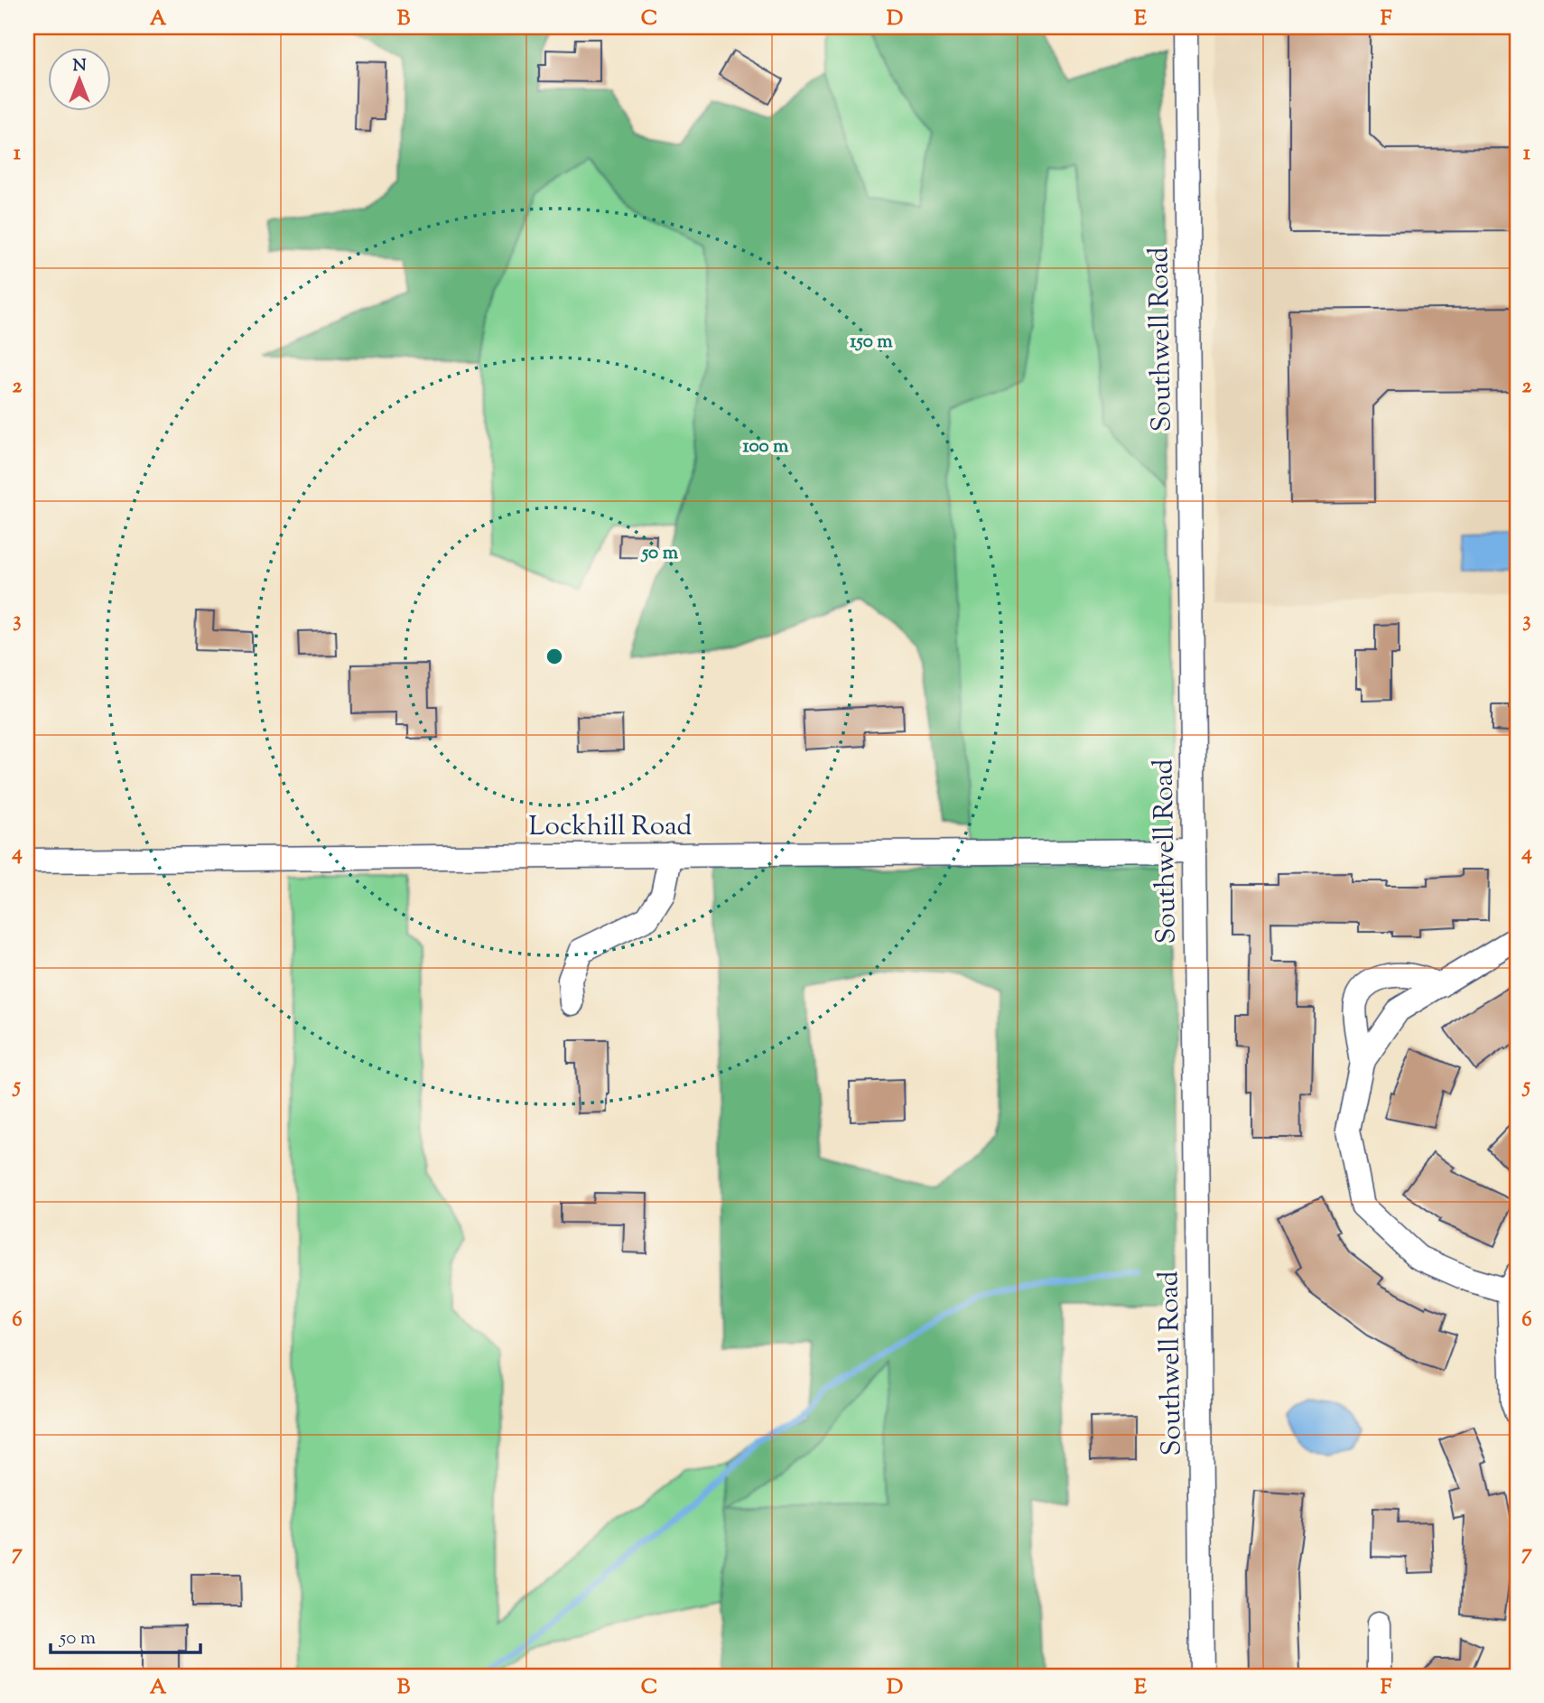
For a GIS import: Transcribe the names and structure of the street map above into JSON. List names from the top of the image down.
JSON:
{
  "streets": {
    "street": ["Southwell Road", "Lockhill Road"]
  },
  "crossings": [
    ["Southwell Road", "Lockhill Road"]
  ],
  "scale_bar": "50 m",
  "north": "top",
  "grid": {
    "columns": [
      "A",
      "B",
      "C",
      "D",
      "E",
      "F"
    ],
    "rows": [
      "1",
      "2",
      "3",
      "4",
      "5",
      "6",
      "7"
    ]
  },
  "rings": ["150 m", "100 m", "50 m"]
}
